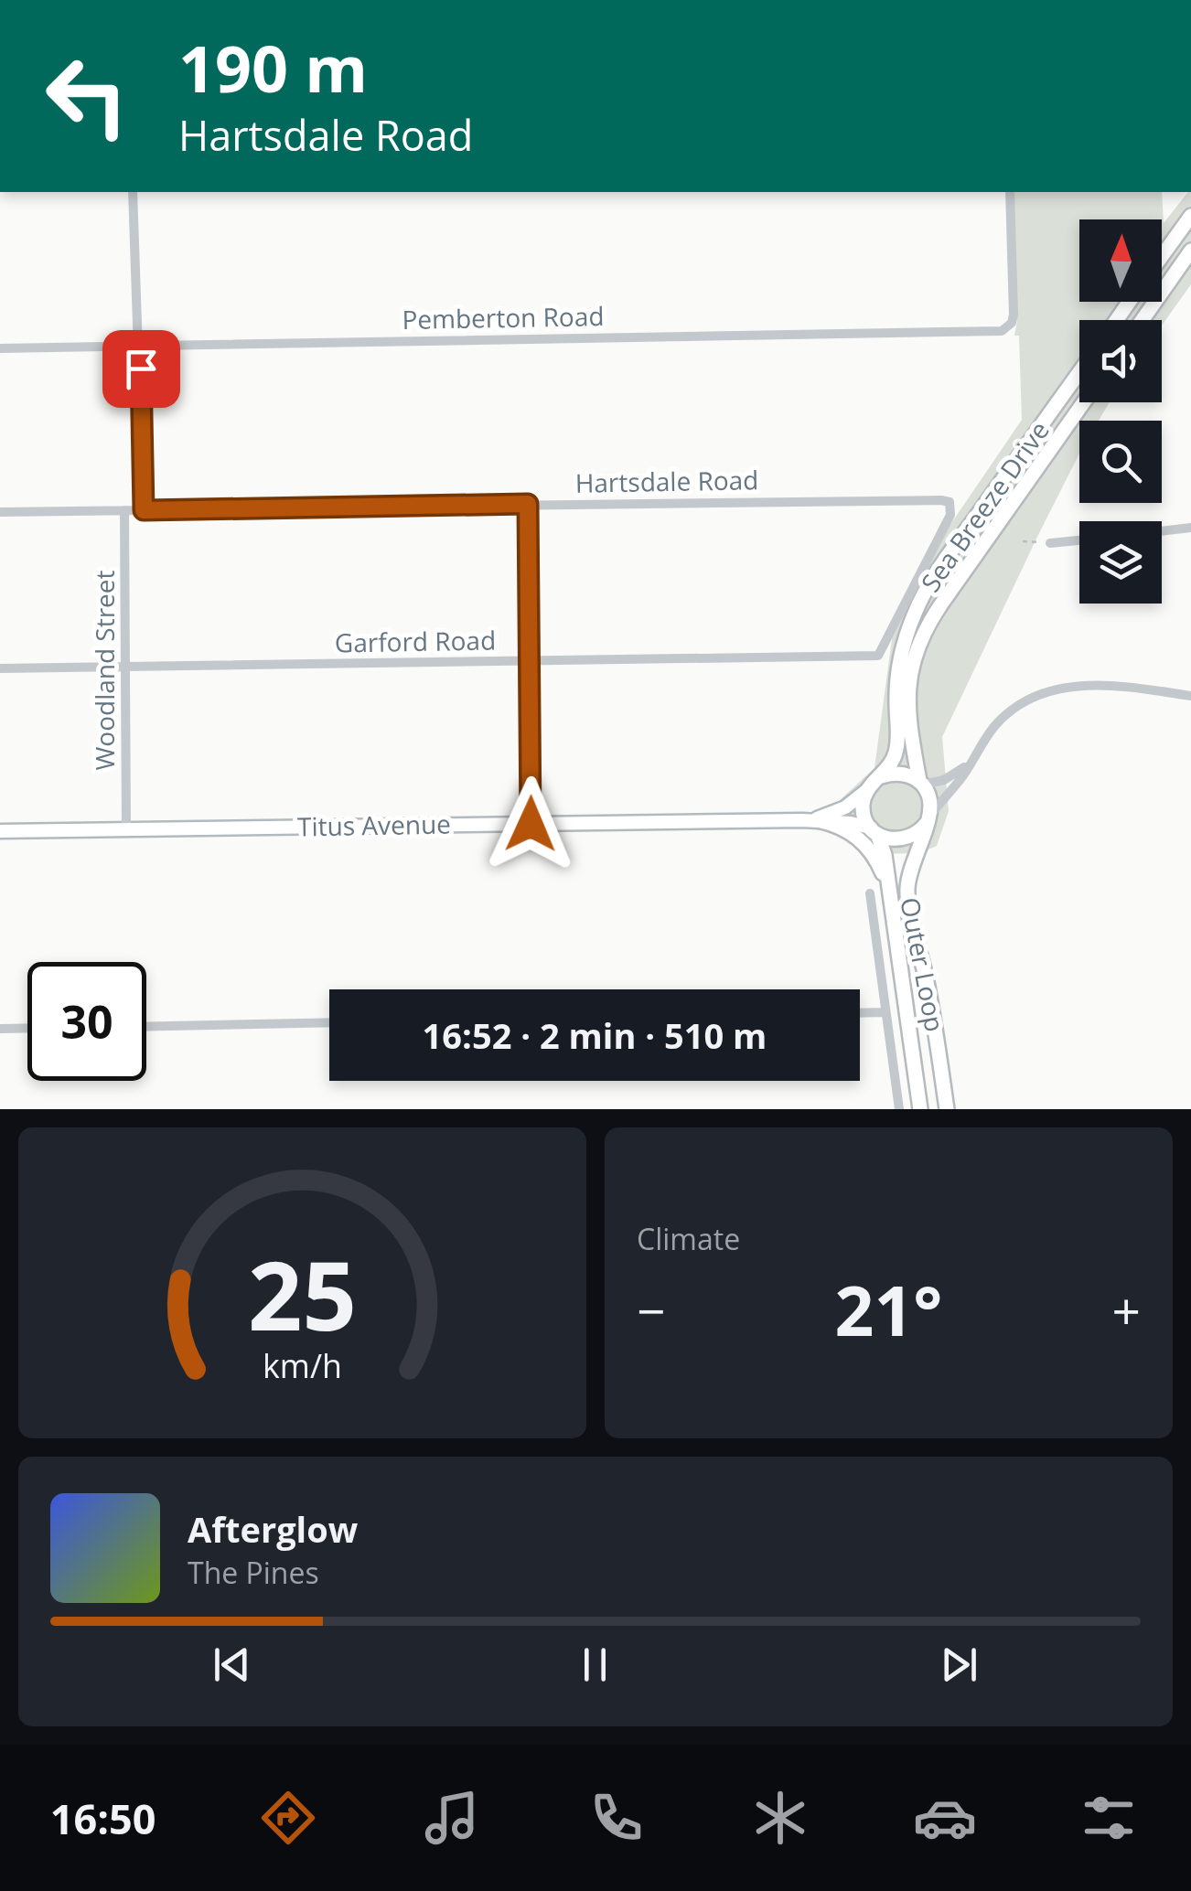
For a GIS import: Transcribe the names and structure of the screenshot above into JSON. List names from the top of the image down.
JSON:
{
  "streets": {
    "main road": ["Sea Breeze Drive", "Titus Avenue", "Outer Loop"],
    "street": [
      "Pemberton Road",
      "Hartsdale Road",
      "Garford Road",
      "Woodland Street"
    ]
  },
  "crossings": [
    ["Hartsdale Road", "Garford Road"],
    ["Hartsdale Road", "Woodland Street"],
    ["Sea Breeze Drive", "Titus Avenue"],
    ["Sea Breeze Drive", "Outer Loop"],
    ["Garford Road", "Woodland Street"],
    ["Woodland Street", "Titus Avenue"],
    ["Titus Avenue", "Outer Loop"]
  ],
  "north": "top",
  "page": {
    "turn": ["190 m", "Hartsdale Road"],
    "limit": "30",
    "trip": "16:52 · 2 min · 510 m",
    "tile": "Climate",
    "heat": ["−", "21°", "+"],
    "song": ["Afterglow", "The Pines"],
    "tabs": "16:50",
    "gauge": ["25", "km/h"]
  }
}
